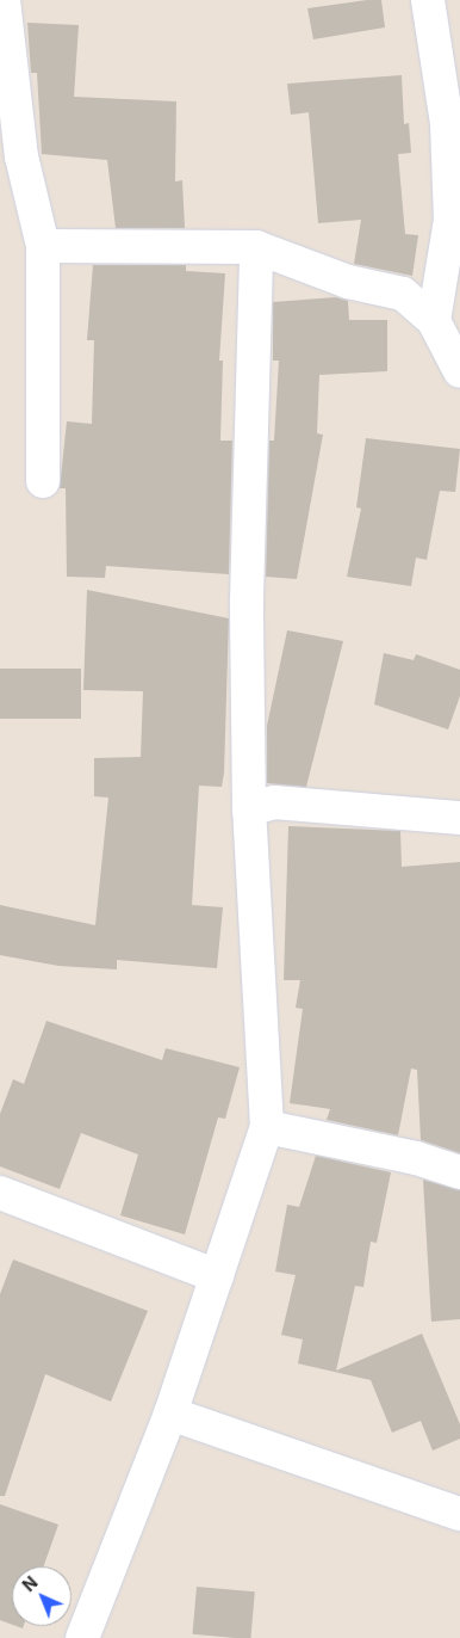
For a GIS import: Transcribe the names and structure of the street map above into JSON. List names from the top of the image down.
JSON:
{
  "north": "top left"
}
